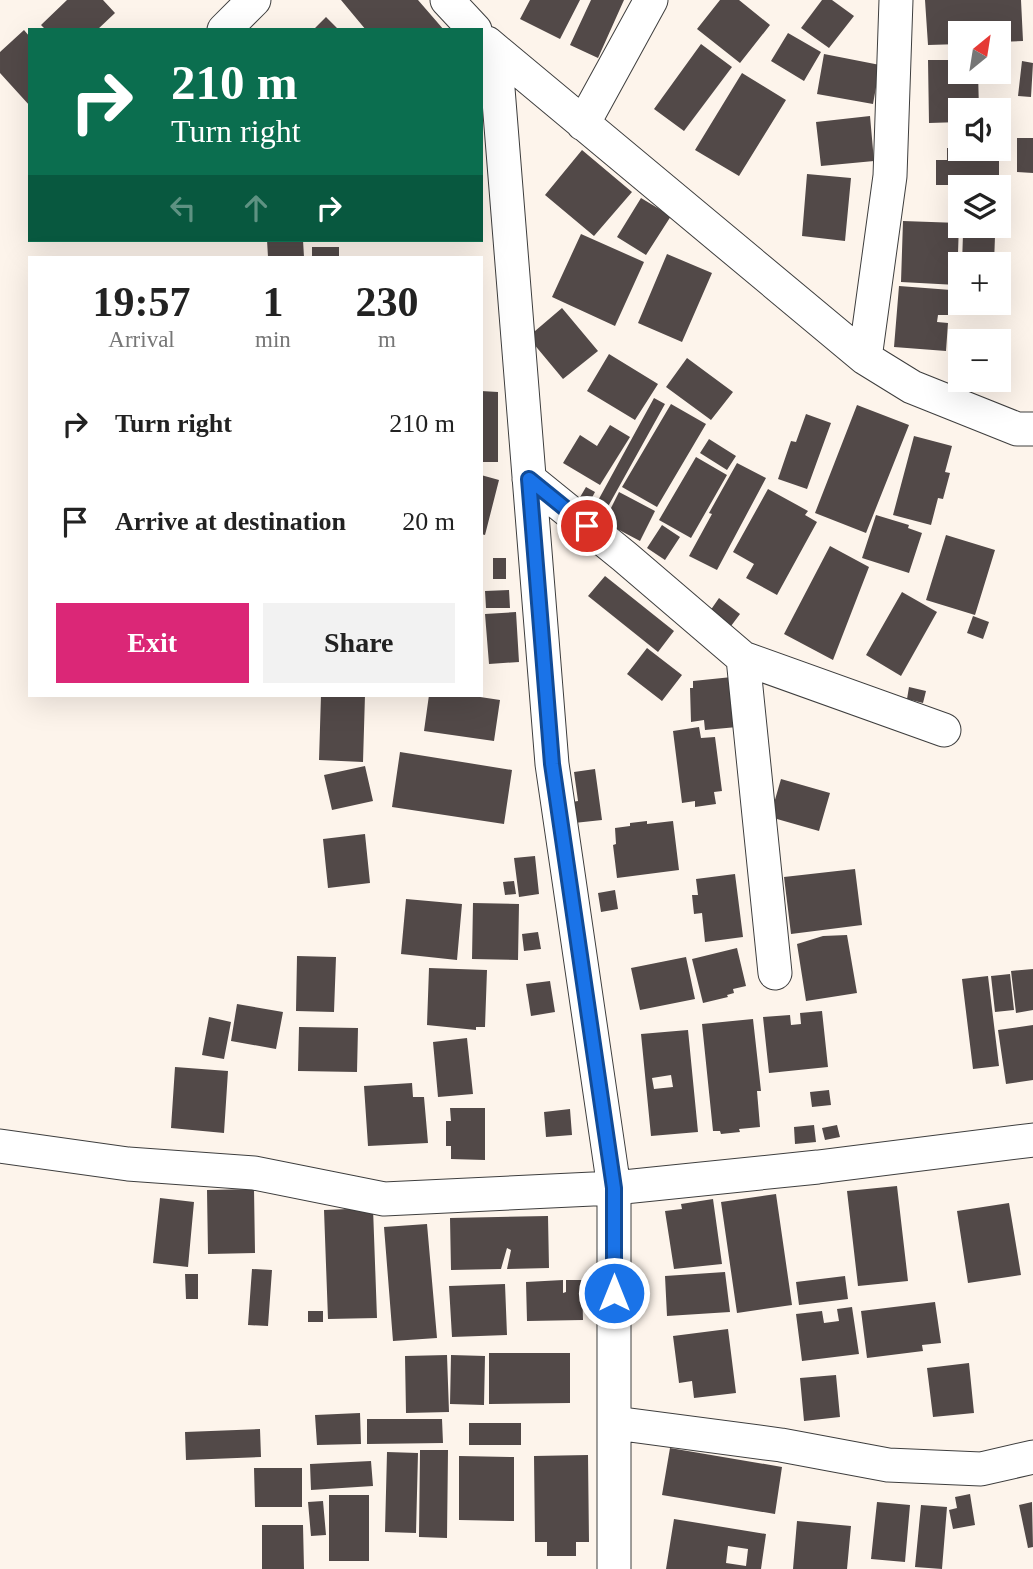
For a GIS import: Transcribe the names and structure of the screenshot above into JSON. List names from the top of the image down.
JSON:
{
  "north": "top right",
  "page": {
    "map_buttons": ["+", "−"],
    "turn": ["210 m", "Turn right"],
    "eta": [
      "19:57",
      "Arrival",
      "1",
      "min",
      "230",
      "m"
    ],
    "list": [
      {
        "name": "Turn right",
        "value": "210 m"
      },
      {
        "name": "Arrive at destination",
        "value": "20 m"
      }
    ],
    "buttons": ["Exit", "Share"]
  }
}
